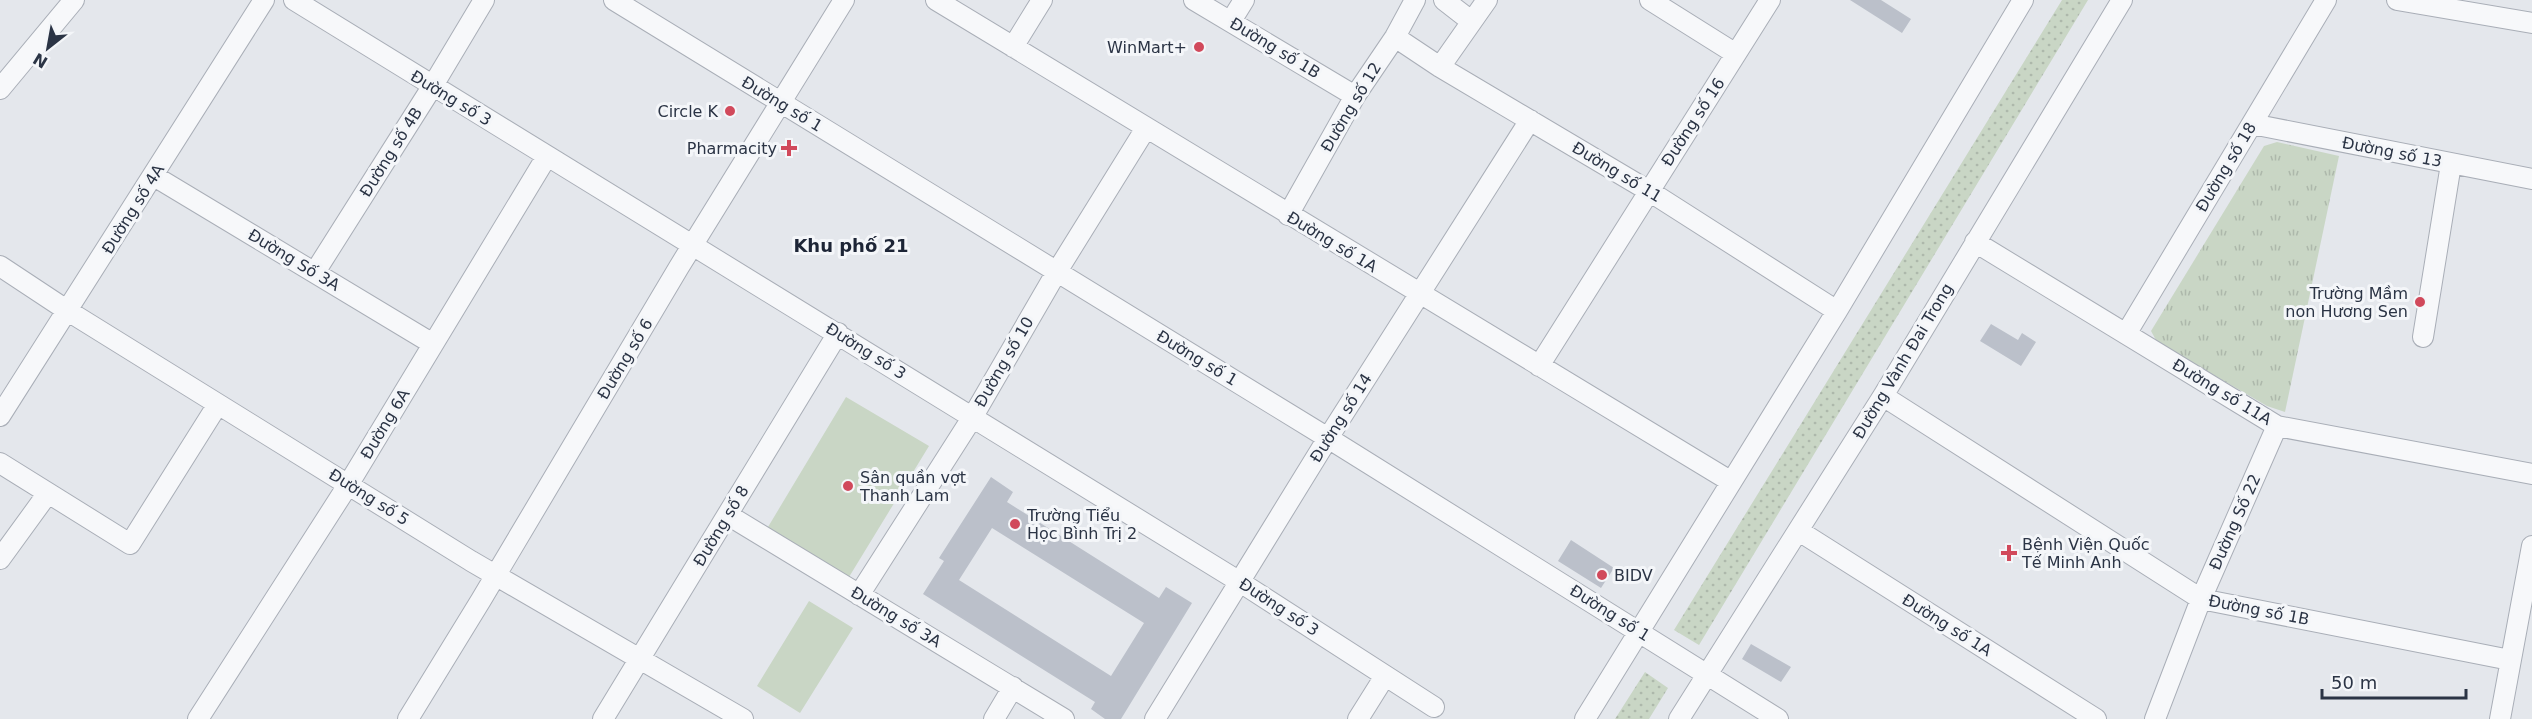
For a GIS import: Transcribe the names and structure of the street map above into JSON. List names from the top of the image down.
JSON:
{
  "streets": {
    "street": [
      "Đường số 1B",
      "Đường số 3",
      "Đường số 1",
      "Đường số 12",
      "Đường số 16",
      "Đường số 4B",
      "Đường số 13",
      "Đường số 18",
      "Đường số 11",
      "Đường số 4A",
      "Đường số 1A",
      "Đường Số 3A",
      "Đường số 6",
      "Đường Vành Đai Trong",
      "Đường số 10",
      "Đường số 11A",
      "Đường số 14",
      "Đường 6A",
      "Đường số 5",
      "Đường Số 22",
      "Đường số 8",
      "Đường số 3A"
    ]
  },
  "crossings": [
    ["Đường số 1B", "Đường số 12"],
    ["Đường số 1B", "Đường Vành Đai Trong"],
    ["Đường số 1B", "Đường Số 22"],
    ["Đường số 3", "Đường số 4B"],
    ["Đường số 3", "Đường số 6"],
    ["Đường số 3", "Đường số 10"],
    ["Đường số 3", "Đường số 14"],
    ["Đường số 3", "Đường 6A"],
    ["Đường số 3", "Đường số 8"],
    ["Đường số 1", "Đường số 6"],
    ["Đường số 1", "Đường Vành Đai Trong"],
    ["Đường số 1", "Đường số 10"],
    ["Đường số 1", "Đường số 14"],
    ["Đường số 12", "Đường số 11"],
    ["Đường số 12", "Đường số 1A"],
    ["Đường số 16", "Đường số 11"],
    ["Đường số 16", "Đường số 1A"],
    ["Đường số 4B", "Đường Số 3A"],
    ["Đường số 13", "Đường số 18"],
    ["Đường số 18", "Đường số 11A"],
    ["Đường số 11", "Đường số 14"],
    ["Đường số 4A", "Đường Số 3A"],
    ["Đường số 4A", "Đường số 5"],
    ["Đường số 1A", "Đường Vành Đai Trong"],
    ["Đường số 1A", "Đường số 10"],
    ["Đường số 1A", "Đường số 14"],
    ["Đường Số 3A", "Đường 6A"],
    ["Đường số 6", "Đường số 5"],
    ["Đường Vành Đai Trong", "Đường số 11A"],
    ["Đường số 10", "Đường số 3A"],
    ["Đường số 11A", "Đường Số 22"],
    ["Đường 6A", "Đường số 5"],
    ["Đường số 5", "Đường số 8"],
    ["Đường số 8", "Đường số 3A"]
  ],
  "districts": ["Khu phố 21"],
  "places": {
    "other": [
      "WinMart+",
      "Circle K",
      "Trường Mầm non Hương Sen",
      "Sân quần vợt Thanh Lam",
      "Trường Tiểu Học Bình Trị 2",
      "BIDV"
    ],
    "health": ["Pharmacity", "Bệnh Viện Quốc Tế Minh Anh"]
  },
  "scale_bar": "50 m",
  "north": "bottom left"
}
